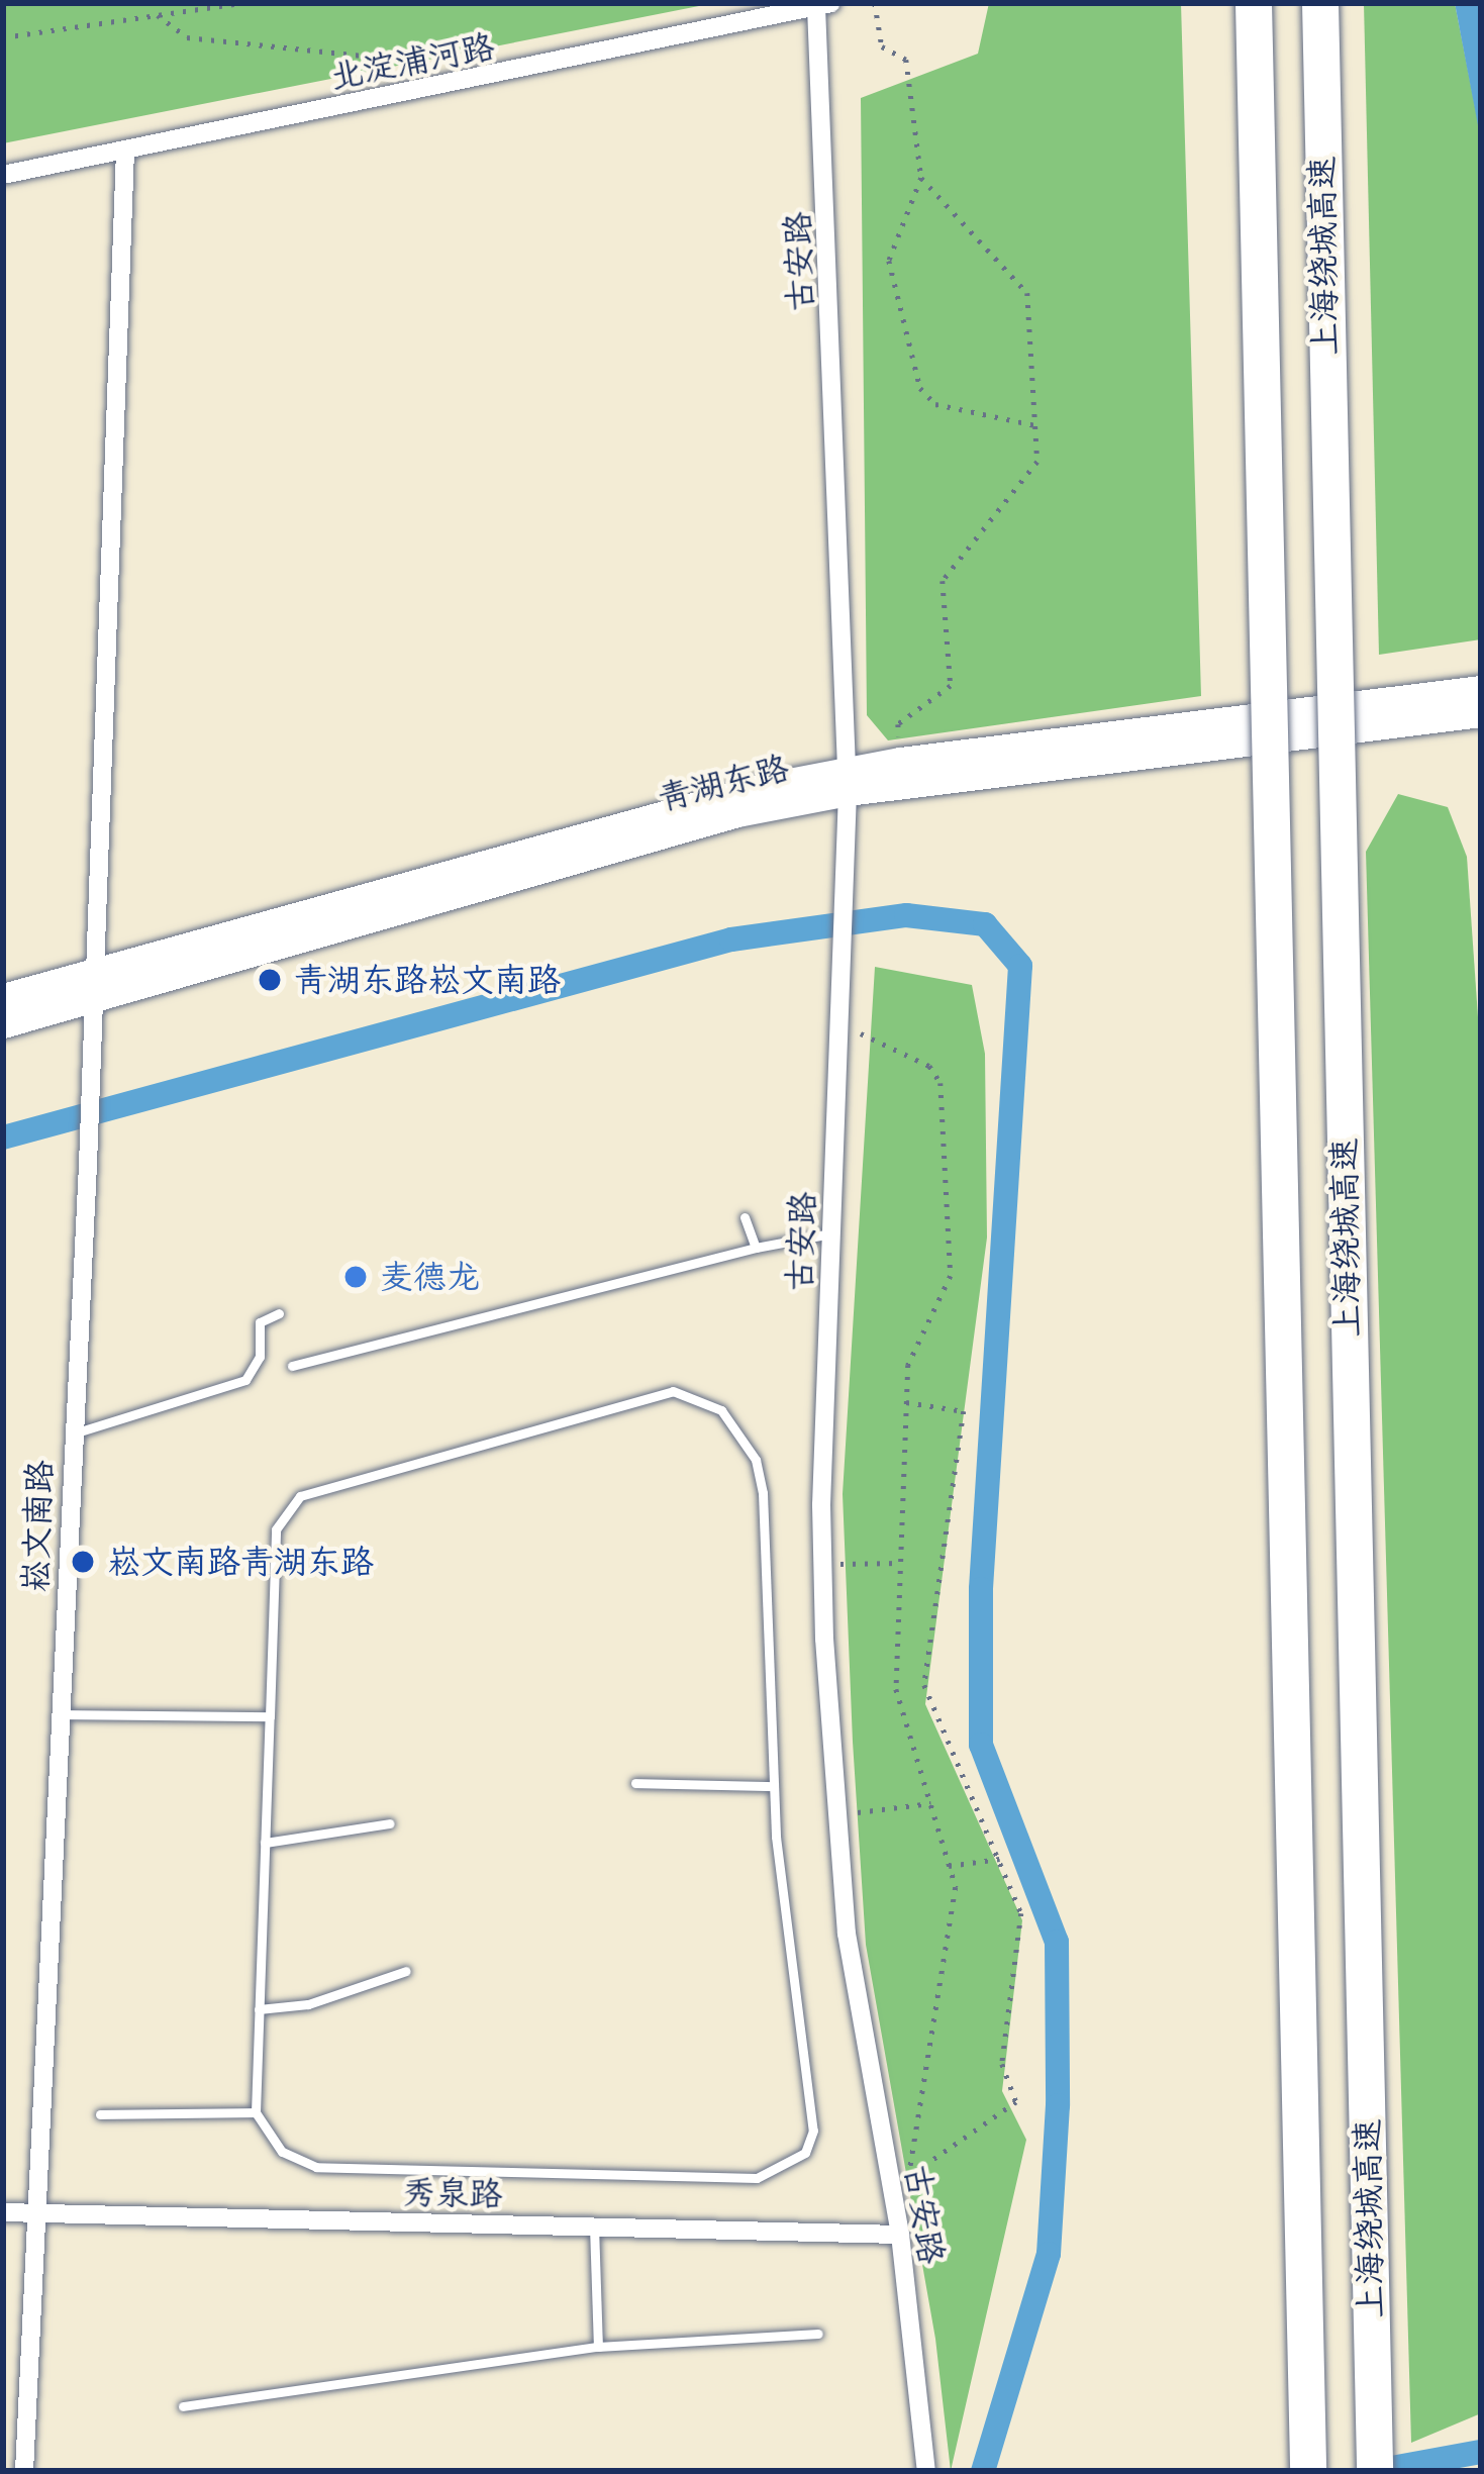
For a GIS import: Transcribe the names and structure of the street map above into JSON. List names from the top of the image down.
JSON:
{
  "streets": {
    "highway": ["上海绕城高速"],
    "main road": ["青湖东路"],
    "street": [
      "北淀浦河路",
      "古安路",
      "崧文南路",
      "秀泉路"
    ]
  },
  "crossings": [
    ["北淀浦河路", "古安路"],
    ["北淀浦河路", "崧文南路"],
    ["古安路", "青湖东路"],
    ["古安路", "秀泉路"],
    ["青湖东路", "崧文南路"],
    ["崧文南路", "秀泉路"]
  ],
  "places": ["青湖东路崧文南路", "麦德龙", "崧文南路青湖东路"]
}
